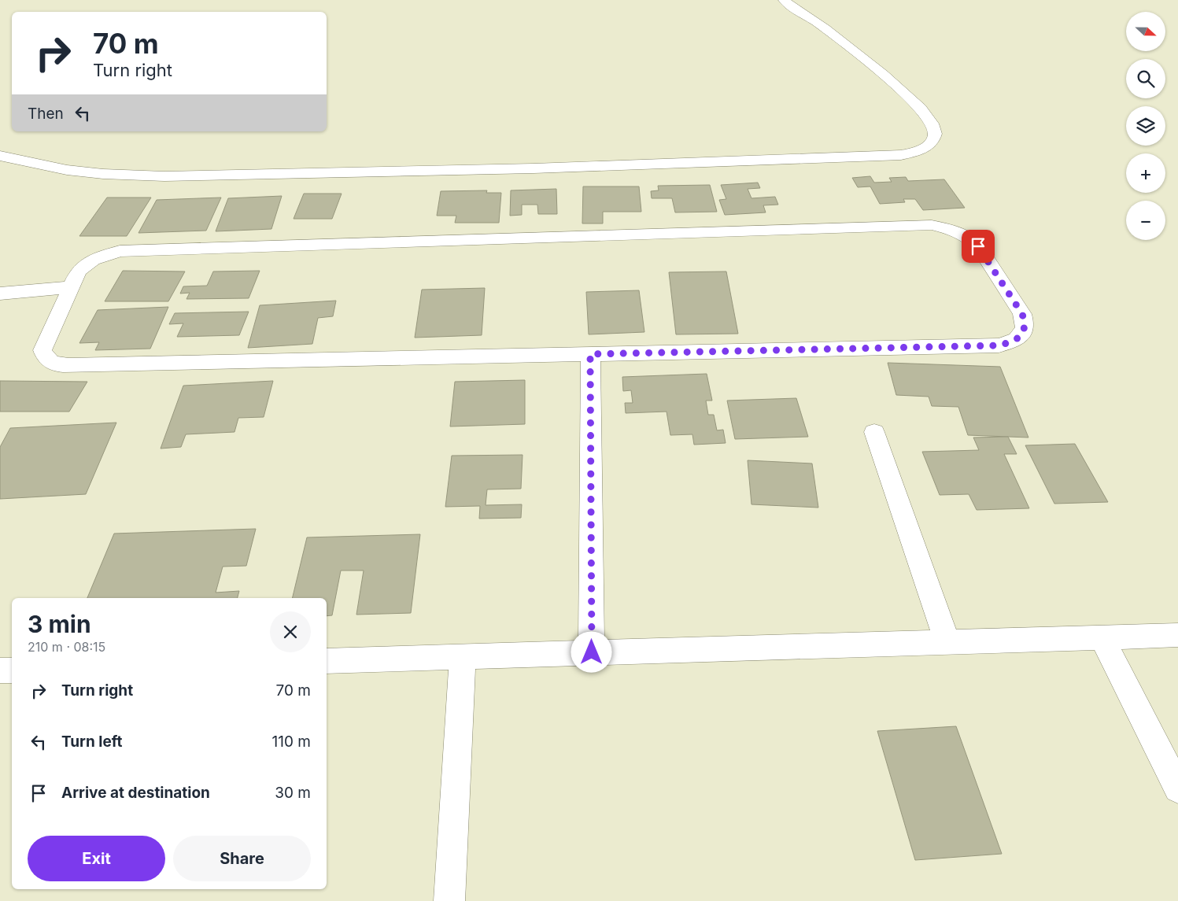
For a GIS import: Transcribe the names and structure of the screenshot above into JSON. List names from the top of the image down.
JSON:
{
  "north": "right",
  "page": {
    "map_buttons": ["+", "−"],
    "turn": ["70 m", "Turn right"],
    "then": "Then",
    "heading": ["3 min", "210 m · 08:15"],
    "list": [
      {
        "name": "Turn right",
        "value": "70 m"
      },
      {
        "name": "Turn left",
        "value": "110 m"
      },
      {
        "name": "Arrive at destination",
        "value": "30 m"
      }
    ],
    "buttons": ["Exit", "Share"]
  }
}
